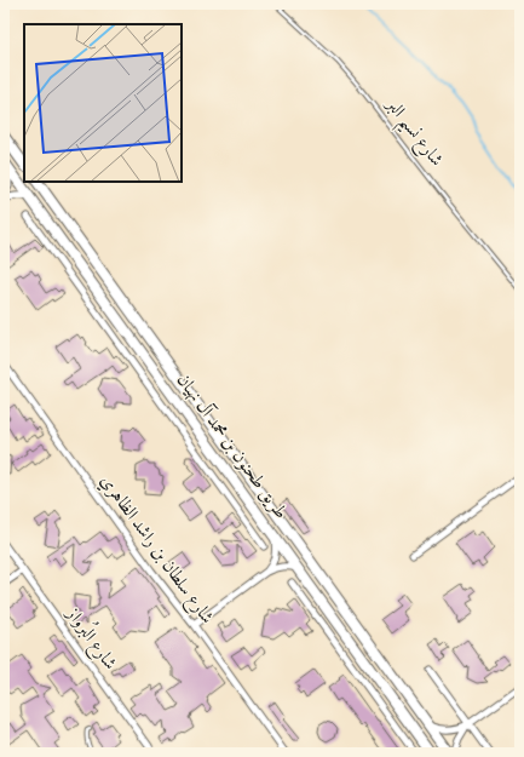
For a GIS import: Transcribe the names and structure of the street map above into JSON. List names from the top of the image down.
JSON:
{
  "streets": {
    "main road": ["طريق طحنون بن محمد آل نهيان"],
    "street": ["شارع سلطان بن راشد الظاهري", "شارع البُرواز"],
    "lane": ["شارع نسيم البر"]
  }
}
